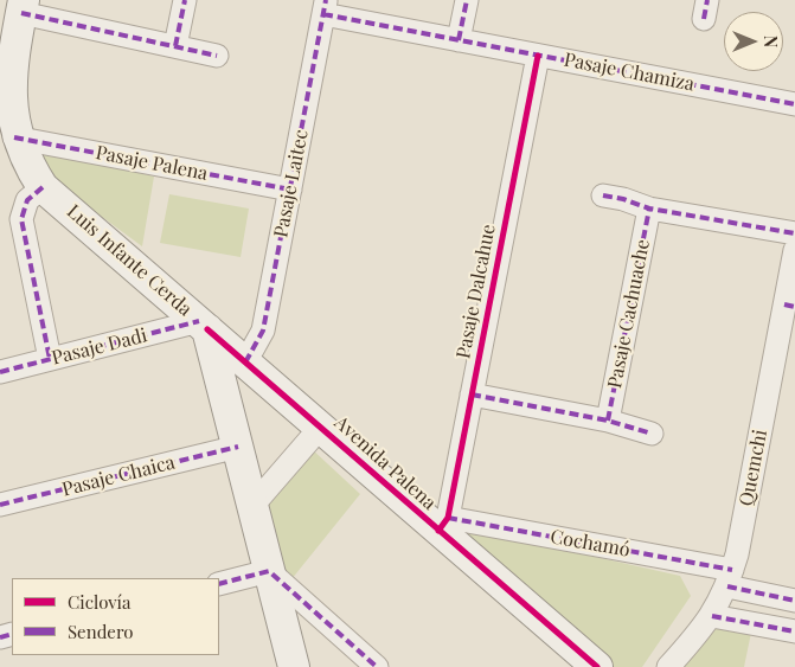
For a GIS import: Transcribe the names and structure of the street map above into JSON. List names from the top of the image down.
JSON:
{
  "streets": {
    "street": [
      "Pasaje Chamiza",
      "Pasaje Palena",
      "Pasaje Laitec",
      "Luis Infante Cerda",
      "Pasaje Dalcahue",
      "Pasaje Cachuache",
      "Pasaje Dadi",
      "Avenida Palena",
      "Quemchi",
      "Pasaje Chaica",
      "Cochamó"
    ]
  },
  "crossings": [
    ["Pasaje Chamiza", "Pasaje Laitec"],
    ["Pasaje Chamiza", "Pasaje Dalcahue"],
    ["Pasaje Palena", "Pasaje Laitec"],
    ["Pasaje Palena", "Luis Infante Cerda"],
    ["Pasaje Laitec", "Avenida Palena"],
    ["Luis Infante Cerda", "Pasaje Dadi"],
    ["Luis Infante Cerda", "Avenida Palena"],
    ["Luis Infante Cerda", "Pasaje Chaica"],
    ["Pasaje Dalcahue", "Avenida Palena"],
    ["Pasaje Dalcahue", "Cochamó"],
    ["Pasaje Dadi", "Avenida Palena"],
    ["Avenida Palena", "Cochamó"],
    ["Quemchi", "Cochamó"]
  ],
  "legend": ["Ciclovía", "Sendero"],
  "north": "right"
}
